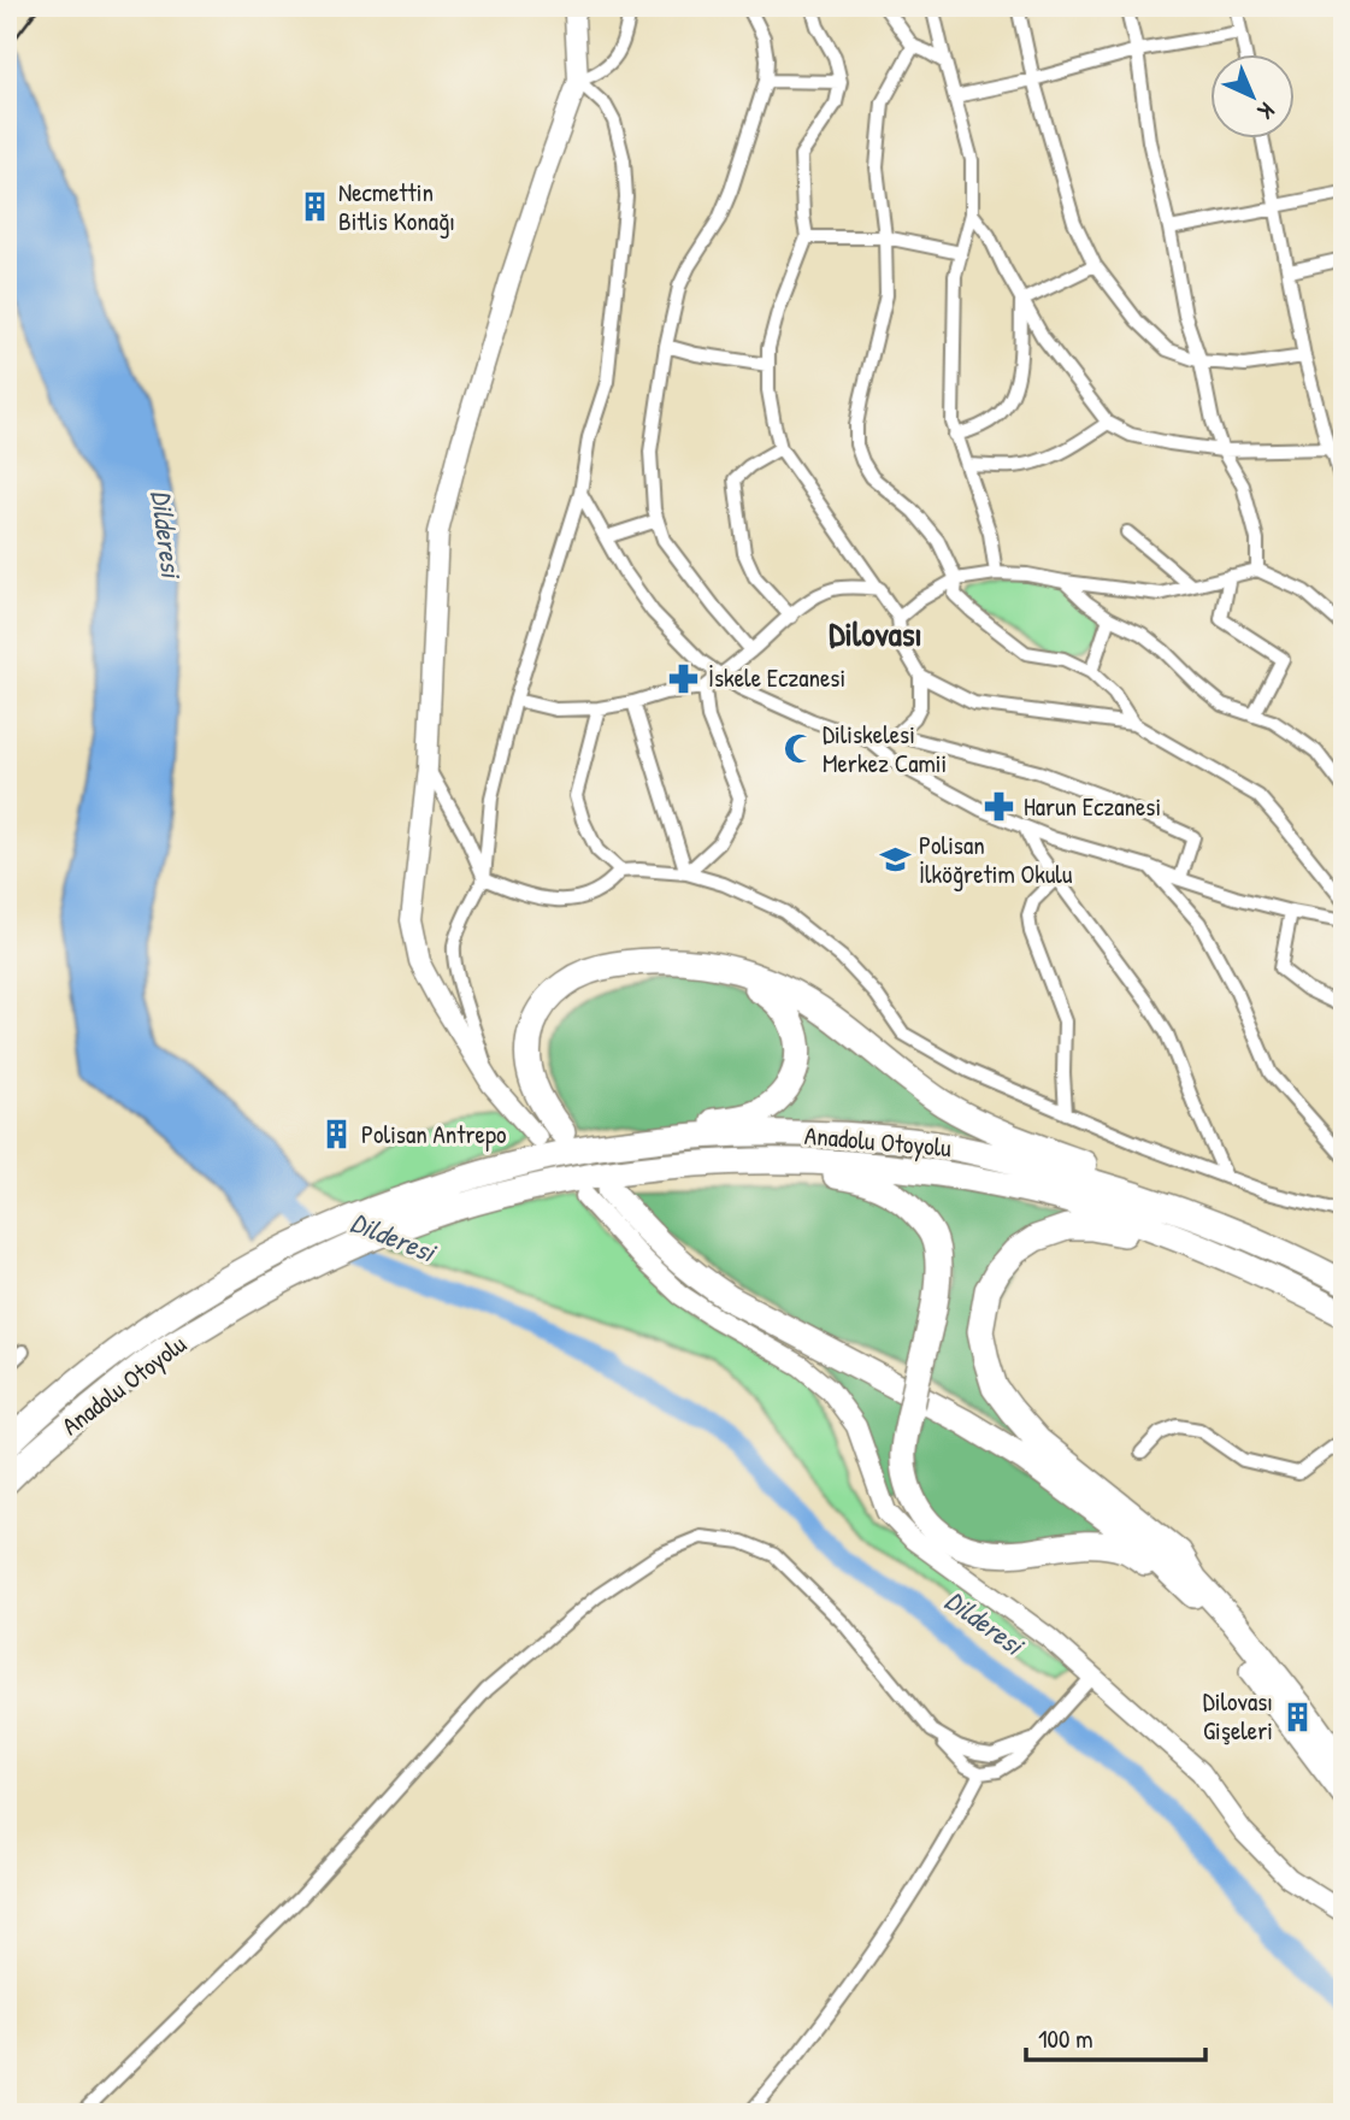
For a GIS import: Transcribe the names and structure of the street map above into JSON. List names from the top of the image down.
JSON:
{
  "streets": {
    "highway": ["Anadolu Otoyolu"]
  },
  "districts": ["Dilovası"],
  "water": ["Dilderesi"],
  "places": {
    "building": ["Necmettin Bitlis Konağı", "Polisan Antrepo", "Dilovası Gişeleri"],
    "pharmacy": ["İskele Eczanesi", "Harun Eczanesi"],
    "mosque": ["Diliskelesi Merkez Camii"],
    "school or university": ["Polisan İlköğretim Okulu"]
  },
  "scale_bar": "100 m",
  "north": "bottom right"
}
